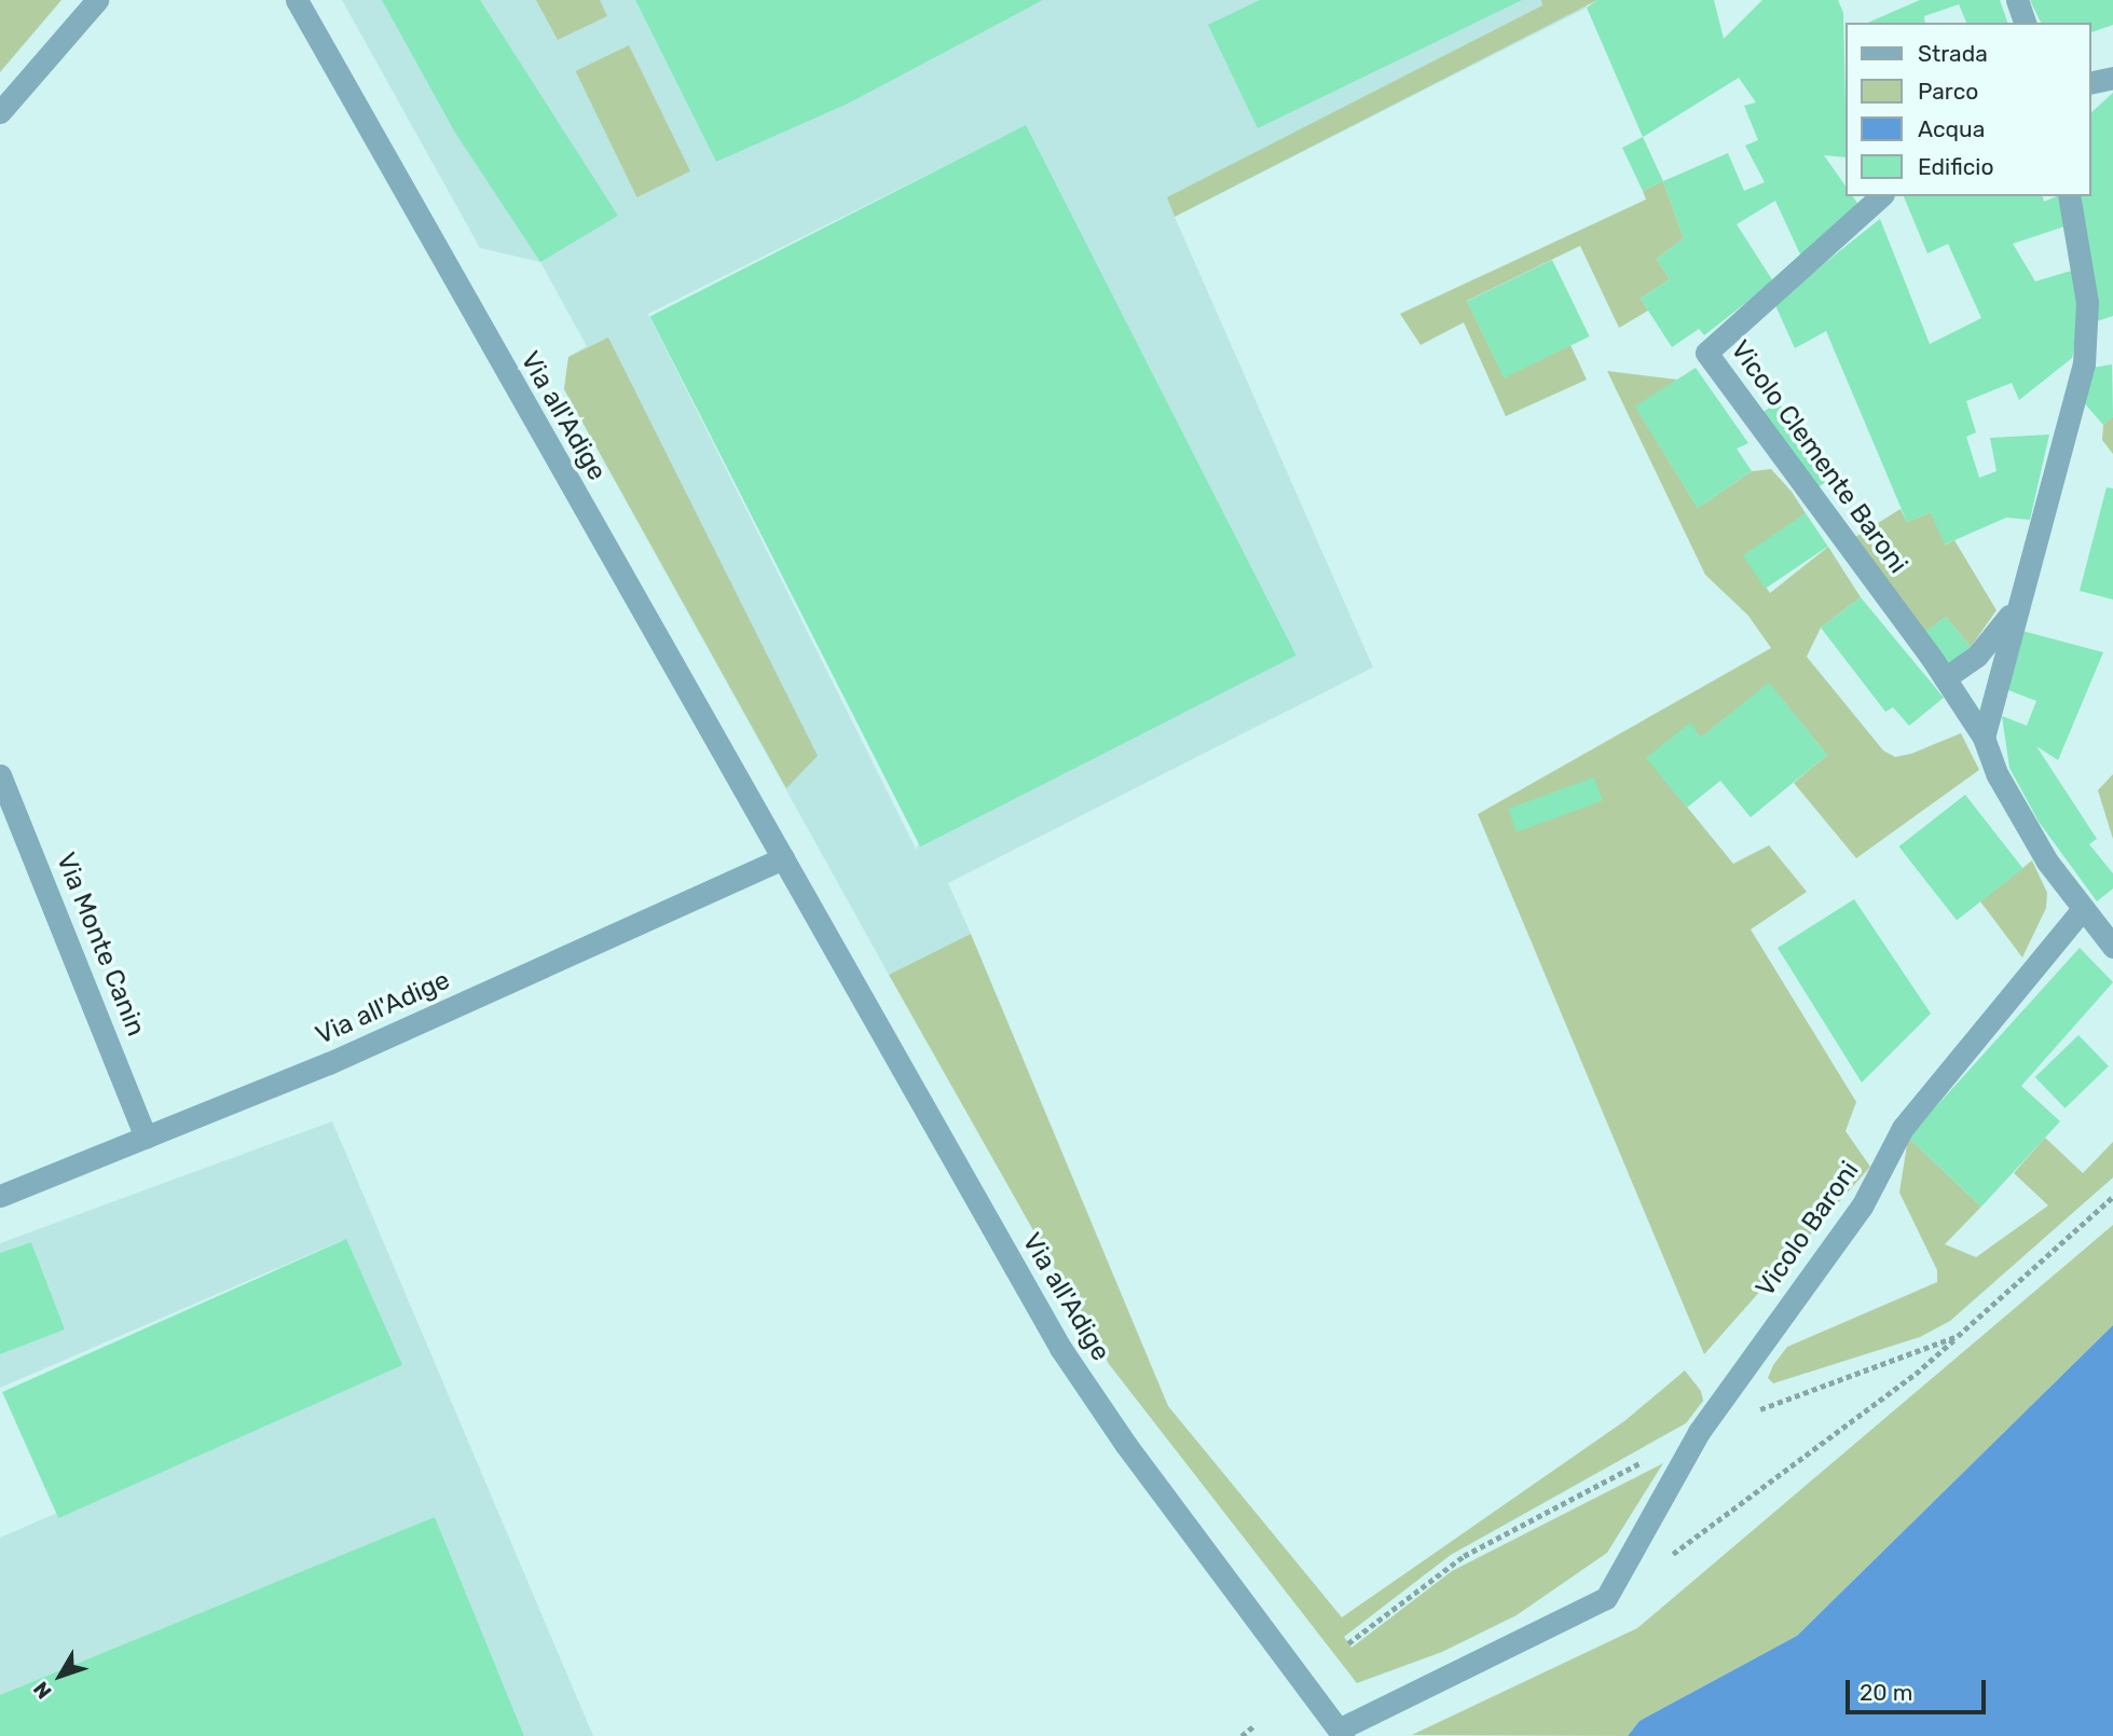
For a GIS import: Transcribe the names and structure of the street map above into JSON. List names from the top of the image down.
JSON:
{
  "streets": {
    "street": [
      "Via all'Adige",
      "Vicolo Clemente Baroni",
      "Via Monte Canin",
      "Vicolo Baroni"
    ]
  },
  "crossings": [
    ["Via all'Adige", "Via Monte Canin"],
    ["Via all'Adige", "Vicolo Baroni"],
    ["Vicolo Clemente Baroni", "Vicolo Baroni"]
  ],
  "legend": [
    "Strada",
    "Parco",
    "Acqua",
    "Edificio"
  ],
  "scale_bar": "20 m",
  "north": "bottom left"
}
